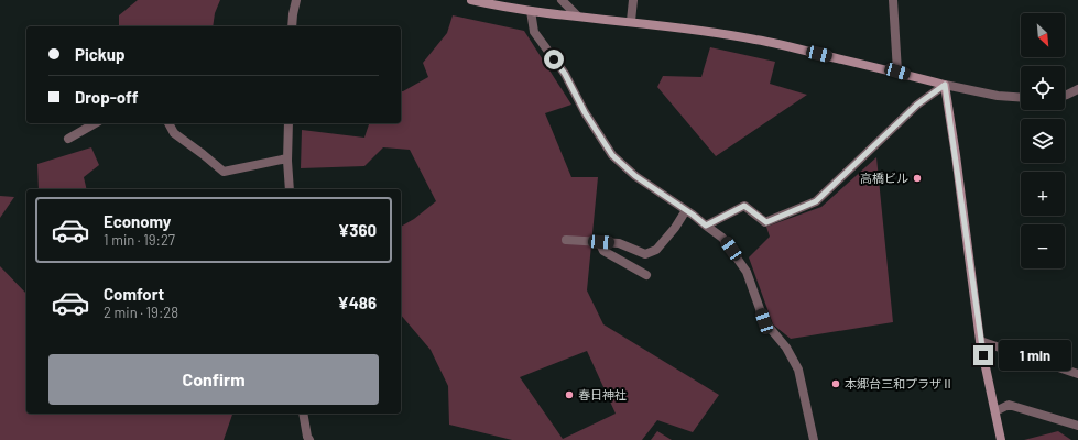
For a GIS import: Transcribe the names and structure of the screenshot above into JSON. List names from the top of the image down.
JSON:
{
  "places": ["高橋ビル", "本郷台三和プラザⅡ", "春日神社"],
  "north": "bottom right",
  "page": {
    "map_buttons": ["+", "−"],
    "banner": ["Pickup", "Drop-off"],
    "list": [
      {
        "name": "Economy",
        "note": "1 min · 19:27",
        "value": "¥360"
      },
      {
        "name": "Comfort",
        "note": "2 min · 19:28",
        "value": "¥486"
      }
    ],
    "bubble": "1 min",
    "buttons": "Confirm"
  }
}
